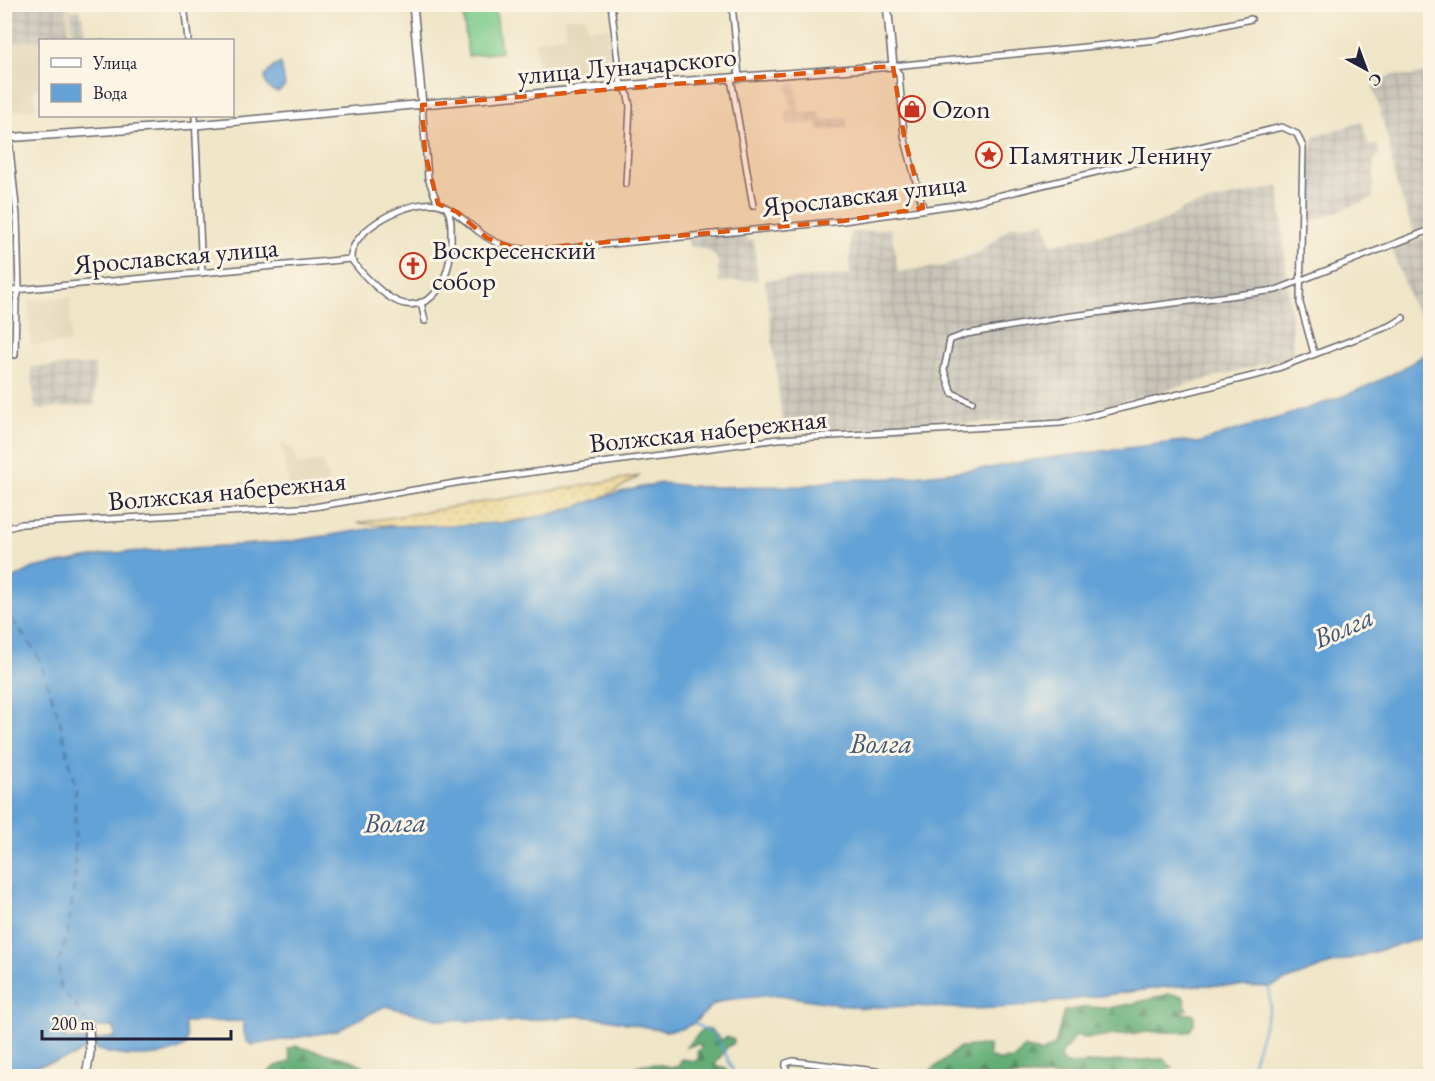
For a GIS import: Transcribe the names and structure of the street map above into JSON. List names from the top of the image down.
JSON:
{
  "streets": {
    "street": ["улица Луначарского", "Ярославская улица", "Волжская набережная"]
  },
  "crossings": [
    ["Ярославская улица", "Волжская набережная"]
  ],
  "water": ["Волга"],
  "places": {
    "shop": ["Ozon"],
    "place": ["Памятник Ленину"],
    "church": ["Воскресенский собор"]
  },
  "legend": ["Улица", "Вода"],
  "scale_bar": "200 m",
  "north": "bottom right"
}
